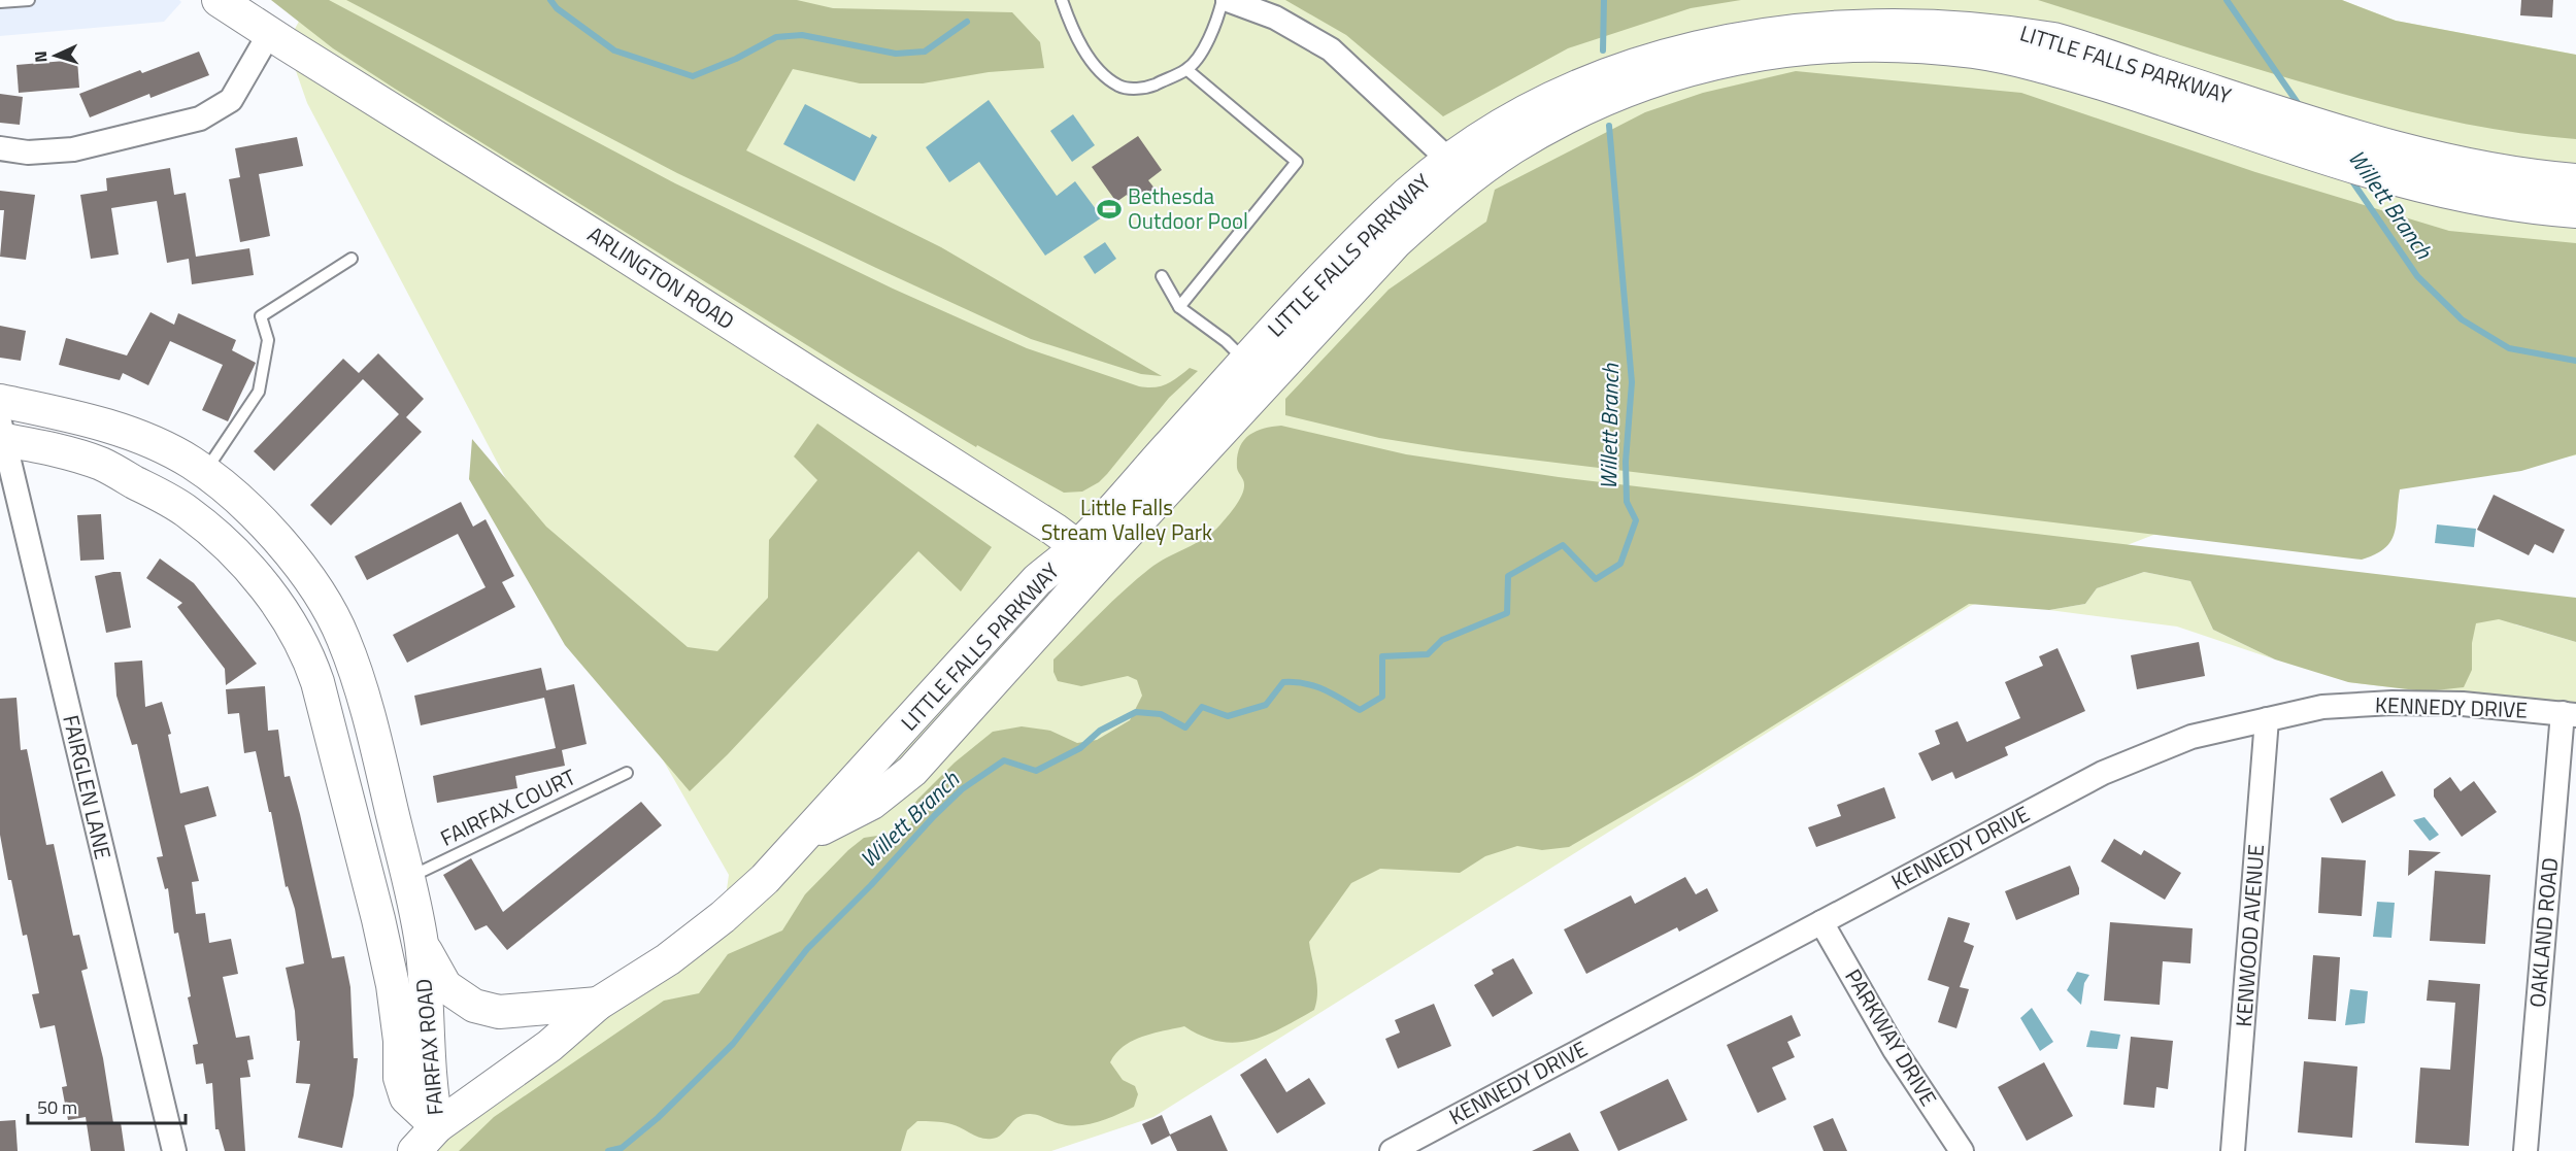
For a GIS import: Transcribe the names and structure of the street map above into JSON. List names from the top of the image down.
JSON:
{
  "streets": {
    "main road": ["LITTLE FALLS PARKWAY", "ARLINGTON ROAD", "FAIRFAX ROAD"],
    "street": [
      "KENNEDY DRIVE",
      "FAIRGLEN LANE",
      "OAKLAND ROAD",
      "KENWOOD AVENUE",
      "PARKWAY DRIVE"
    ],
    "lane": ["FAIRFAX COURT"]
  },
  "crossings": [
    ["LITTLE FALLS PARKWAY", "ARLINGTON ROAD"],
    ["LITTLE FALLS PARKWAY", "FAIRFAX ROAD"],
    ["KENNEDY DRIVE", "OAKLAND ROAD"],
    ["KENNEDY DRIVE", "KENWOOD AVENUE"],
    ["KENNEDY DRIVE", "PARKWAY DRIVE"],
    ["FAIRGLEN LANE", "FAIRFAX ROAD"],
    ["FAIRFAX COURT", "FAIRFAX ROAD"]
  ],
  "water": ["Willett Branch"],
  "parks": ["Little Falls Stream Valley Park"],
  "places": {
    "sports": ["Bethesda Outdoor Pool"]
  },
  "scale_bar": "50 m",
  "north": "left"
}
